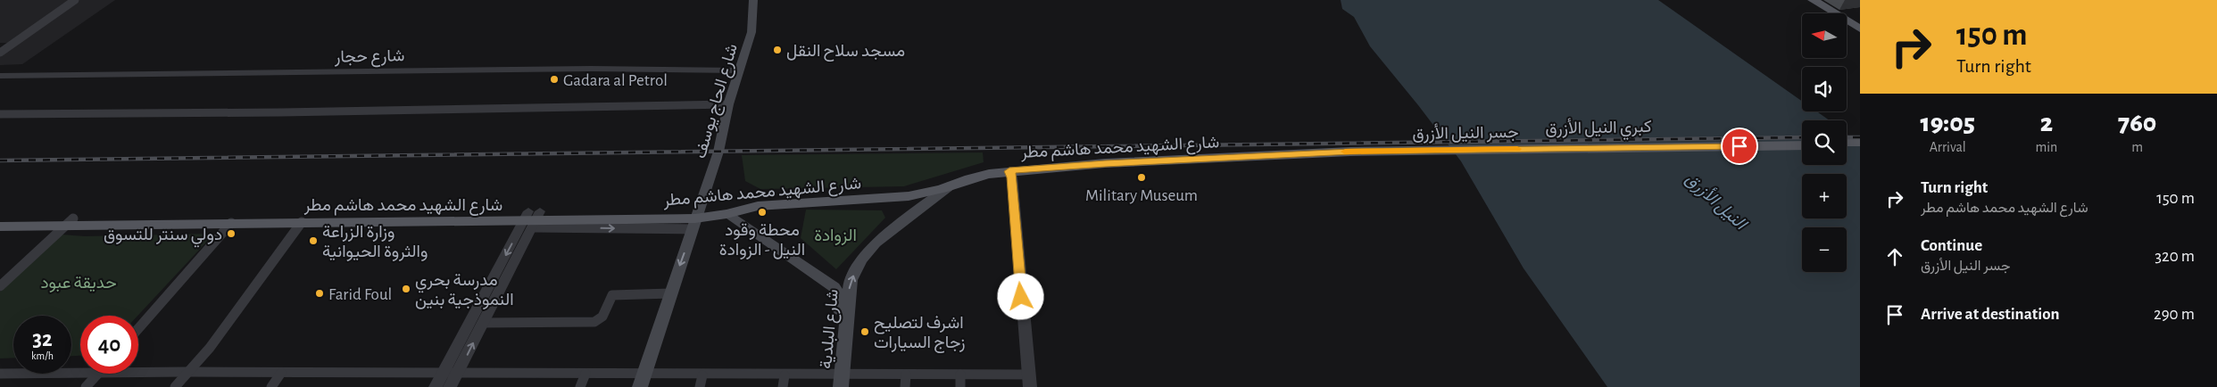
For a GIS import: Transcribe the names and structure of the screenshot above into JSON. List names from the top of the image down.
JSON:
{
  "streets": {
    "main road": [
      "شارع الحاج يوسف",
      "كبري النيل الأزرق",
      "جسر النيل الأزرق",
      "شارع الشهيد محمد هاشم مطر",
      "شارع البلدية"
    ],
    "street": ["شارع حجار"]
  },
  "crossings": [
    ["شارع حجار", "شارع الحاج يوسف"],
    ["شارع الحاج يوسف", "شارع الشهيد محمد هاشم مطر"],
    ["كبري النيل الأزرق", "جسر النيل الأزرق"],
    ["كبري النيل الأزرق", "شارع الشهيد محمد هاشم مطر"],
    ["جسر النيل الأزرق", "شارع الشهيد محمد هاشم مطر"],
    ["شارع الشهيد محمد هاشم مطر", "شارع البلدية"]
  ],
  "one_way": ["شارع البلدية"],
  "water": ["النيل الأزرق"],
  "parks": ["الزوادة", "حديقة عبود"],
  "places": [
    "مسجد سلاح النقل",
    "Gadara al Petrol",
    "Military Museum",
    "محطة وقود النيل - الزوادة",
    "دولي سنتر للتسوق",
    "وزارة الزراعة والثروة الحيوانية",
    "مدرسة بحري النموذجية بنين",
    "Farid Foul",
    "اشرف لتصليح زجاج السيارات"
  ],
  "north": "left",
  "page": {
    "turn": ["150 m", "Turn right"],
    "map_buttons": ["+", "−"],
    "eta": [
      "19:05",
      "Arrival",
      "2",
      "min",
      "760",
      "m"
    ],
    "list": [
      {
        "name": "Turn right",
        "note": "شارع الشهيد محمد هاشم مطر",
        "value": "150 m"
      },
      {
        "name": "Continue",
        "note": "جسر النيل الأزرق",
        "value": "320 m"
      },
      {
        "name": "Arrive at destination",
        "value": "290 m"
      }
    ],
    "speed": "32 km/h",
    "limit": "40"
  }
}
